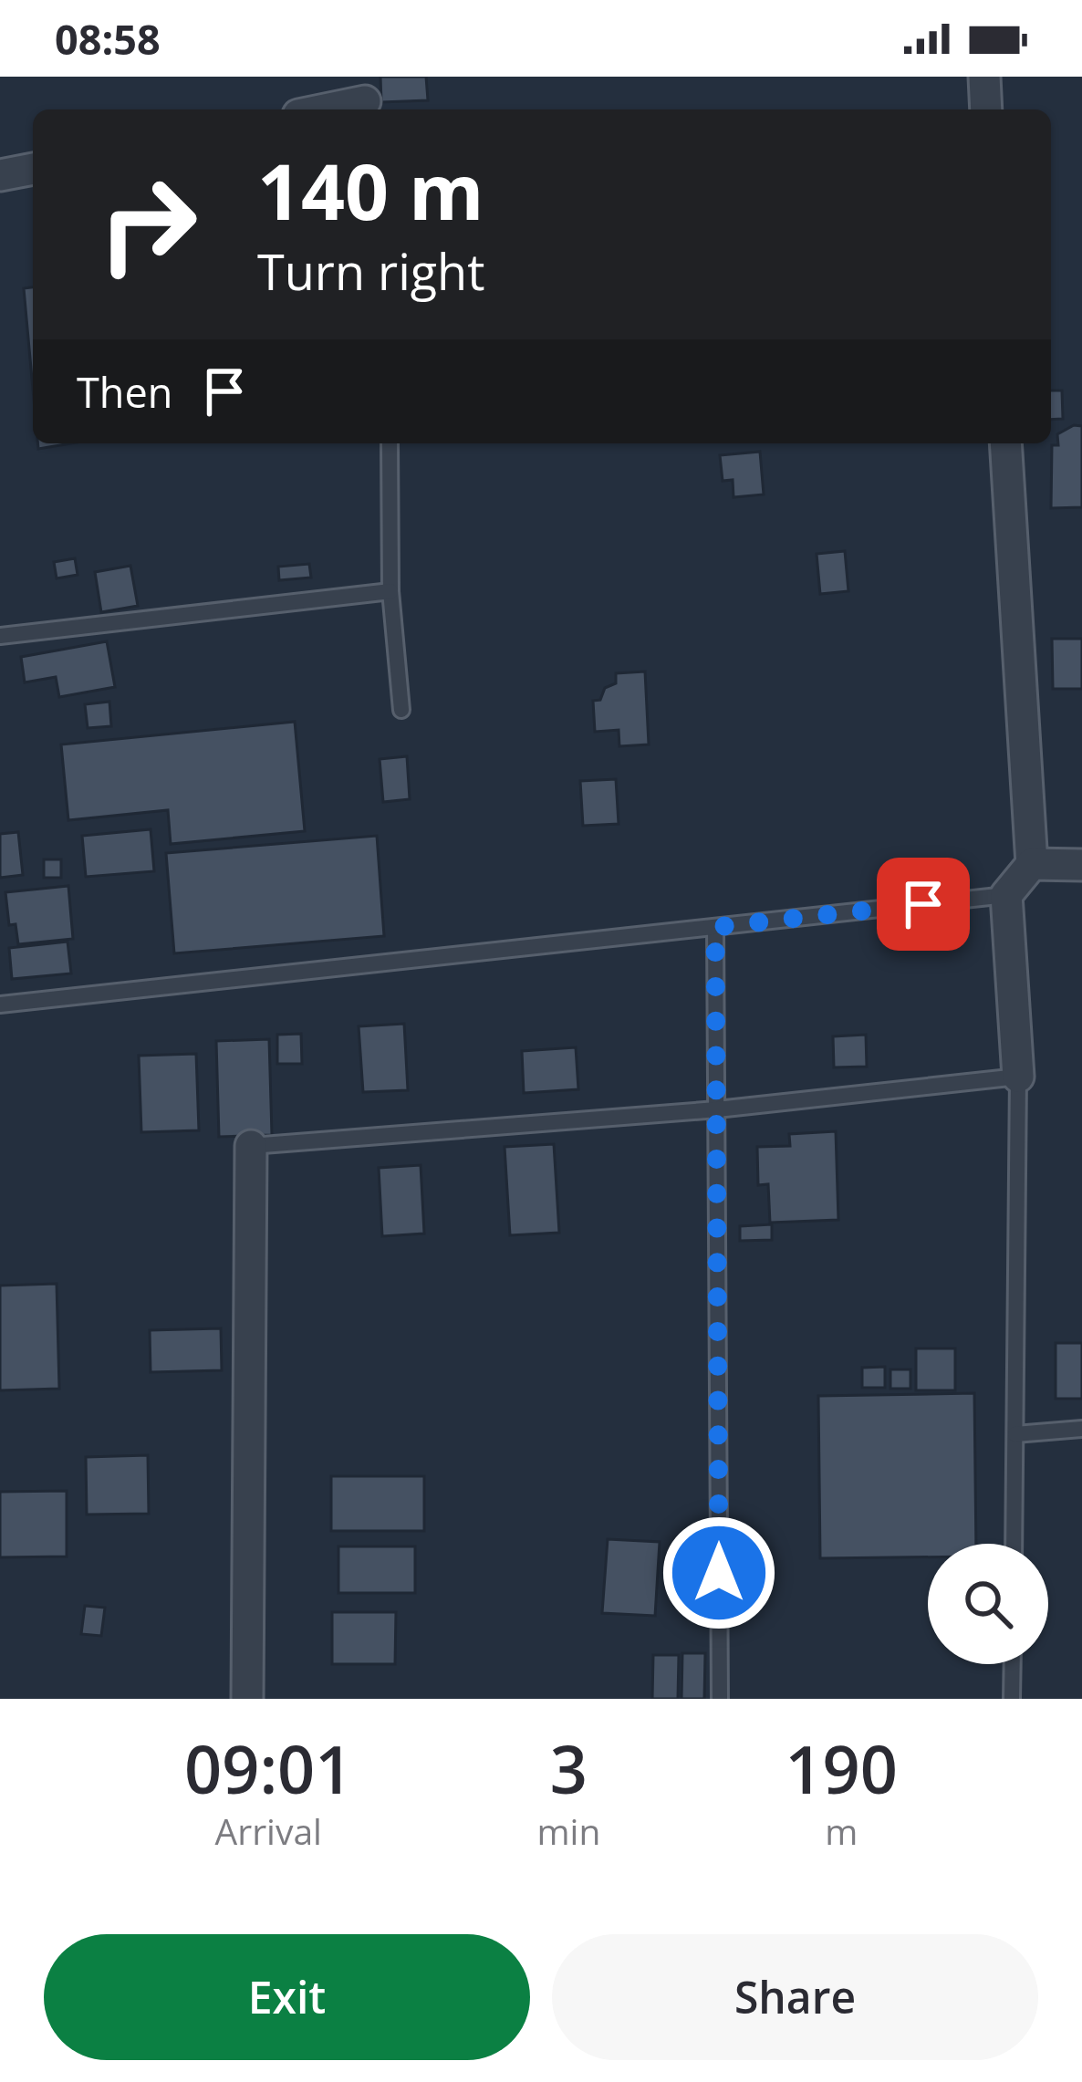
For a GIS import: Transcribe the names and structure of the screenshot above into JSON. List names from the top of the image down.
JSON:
{
  "page": {
    "status": "08:58",
    "turn": ["140 m", "Turn right"],
    "then": "Then",
    "eta": [
      "09:01",
      "Arrival",
      "3",
      "min",
      "190",
      "m"
    ],
    "buttons": ["Exit", "Share"]
  }
}
